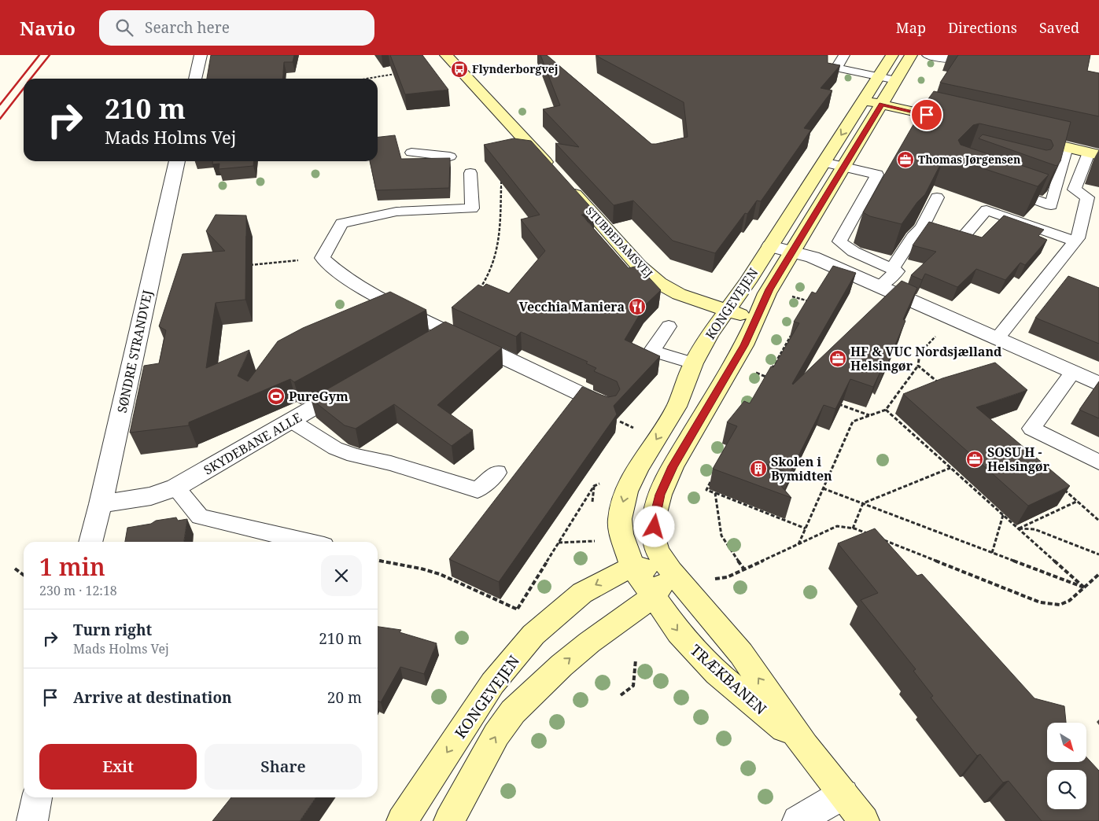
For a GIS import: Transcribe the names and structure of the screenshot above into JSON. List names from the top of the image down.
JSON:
{
  "streets": {
    "street": [
      "STUBBEDAMSVEJ",
      "KONGEVEJEN",
      "SØNDRE STRANDVEJ",
      "SKYDEBANE ALLE",
      "TRÆKBANEN"
    ]
  },
  "crossings": [
    ["STUBBEDAMSVEJ", "KONGEVEJEN"],
    ["KONGEVEJEN", "TRÆKBANEN"],
    ["SØNDRE STRANDVEJ", "SKYDEBANE ALLE"]
  ],
  "places": {
    "bus stop": ["Flynderborgvej"],
    "office": ["Thomas Jørgensen", "HF & VUC Nordsjælland Helsingør", "SOSU H - Helsingør"],
    "restaurant": ["Vecchia Maniera"],
    "sports": ["PureGym"],
    "building": ["Skolen i Bymidten"]
  },
  "north": "bottom right",
  "page": {
    "header": "Navio",
    "search": "Search here",
    "nav": ["Map", "Directions", "Saved"],
    "turn": ["210 m", "Mads Holms Vej"],
    "heading": ["1 min", "230 m · 12:18"],
    "list": [
      {
        "name": "Turn right",
        "note": "Mads Holms Vej",
        "value": "210 m"
      },
      {
        "name": "Arrive at destination",
        "value": "20 m"
      }
    ],
    "buttons": ["Exit", "Share"]
  }
}
